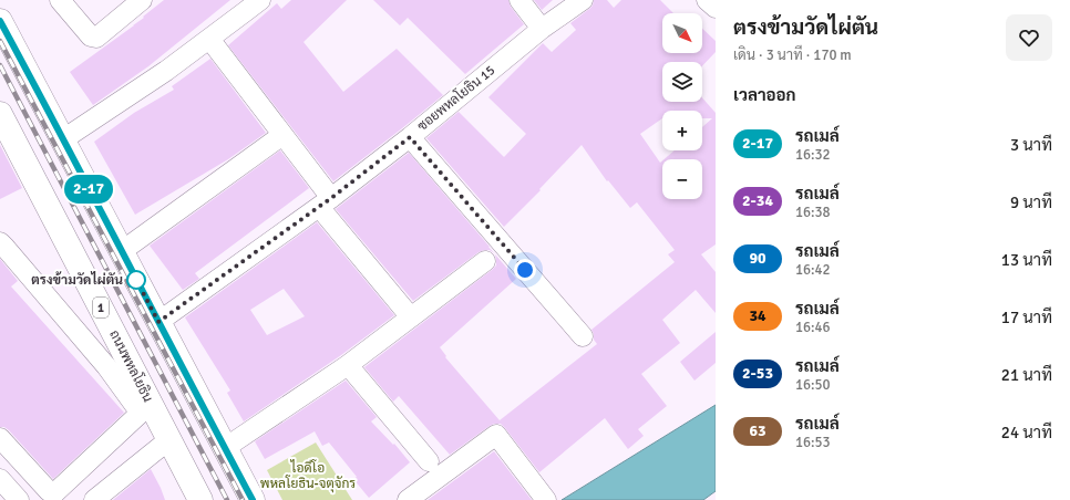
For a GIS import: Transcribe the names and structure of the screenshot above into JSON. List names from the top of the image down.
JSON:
{
  "streets": {
    "main road": ["1", "ถนนพหลโยธิน"],
    "street": ["ซอยพหลโยธิน 15"]
  },
  "parks": ["ไอดีโอ พหลโยธิน-จตุจักร"],
  "places": ["ตรงข้ามวัดไผ่ตัน"],
  "lines": ["bus line 2-17"],
  "north": "bottom right",
  "page": {
    "on_map": "2-17",
    "heading": [
      ["ตรงข้ามวัดไผ่ตัน", "เดิน · 3 นาที · 170 m"],
      "เวลาออก"
    ],
    "map_buttons": ["+", "−"],
    "list": [
      {
        "mark": "2-17",
        "name": "รถเมล์",
        "note": "16:32",
        "value": "3 นาที"
      },
      {
        "mark": "2-34",
        "name": "รถเมล์",
        "note": "16:38",
        "value": "9 นาที"
      },
      {
        "mark": "90",
        "name": "รถเมล์",
        "note": "16:42",
        "value": "13 นาที"
      },
      {
        "mark": "34",
        "name": "รถเมล์",
        "note": "16:46",
        "value": "17 นาที"
      },
      {
        "mark": "2-53",
        "name": "รถเมล์",
        "note": "16:50",
        "value": "21 นาที"
      },
      {
        "mark": "63",
        "name": "รถเมล์",
        "note": "16:53",
        "value": "24 นาที"
      }
    ]
  }
}
